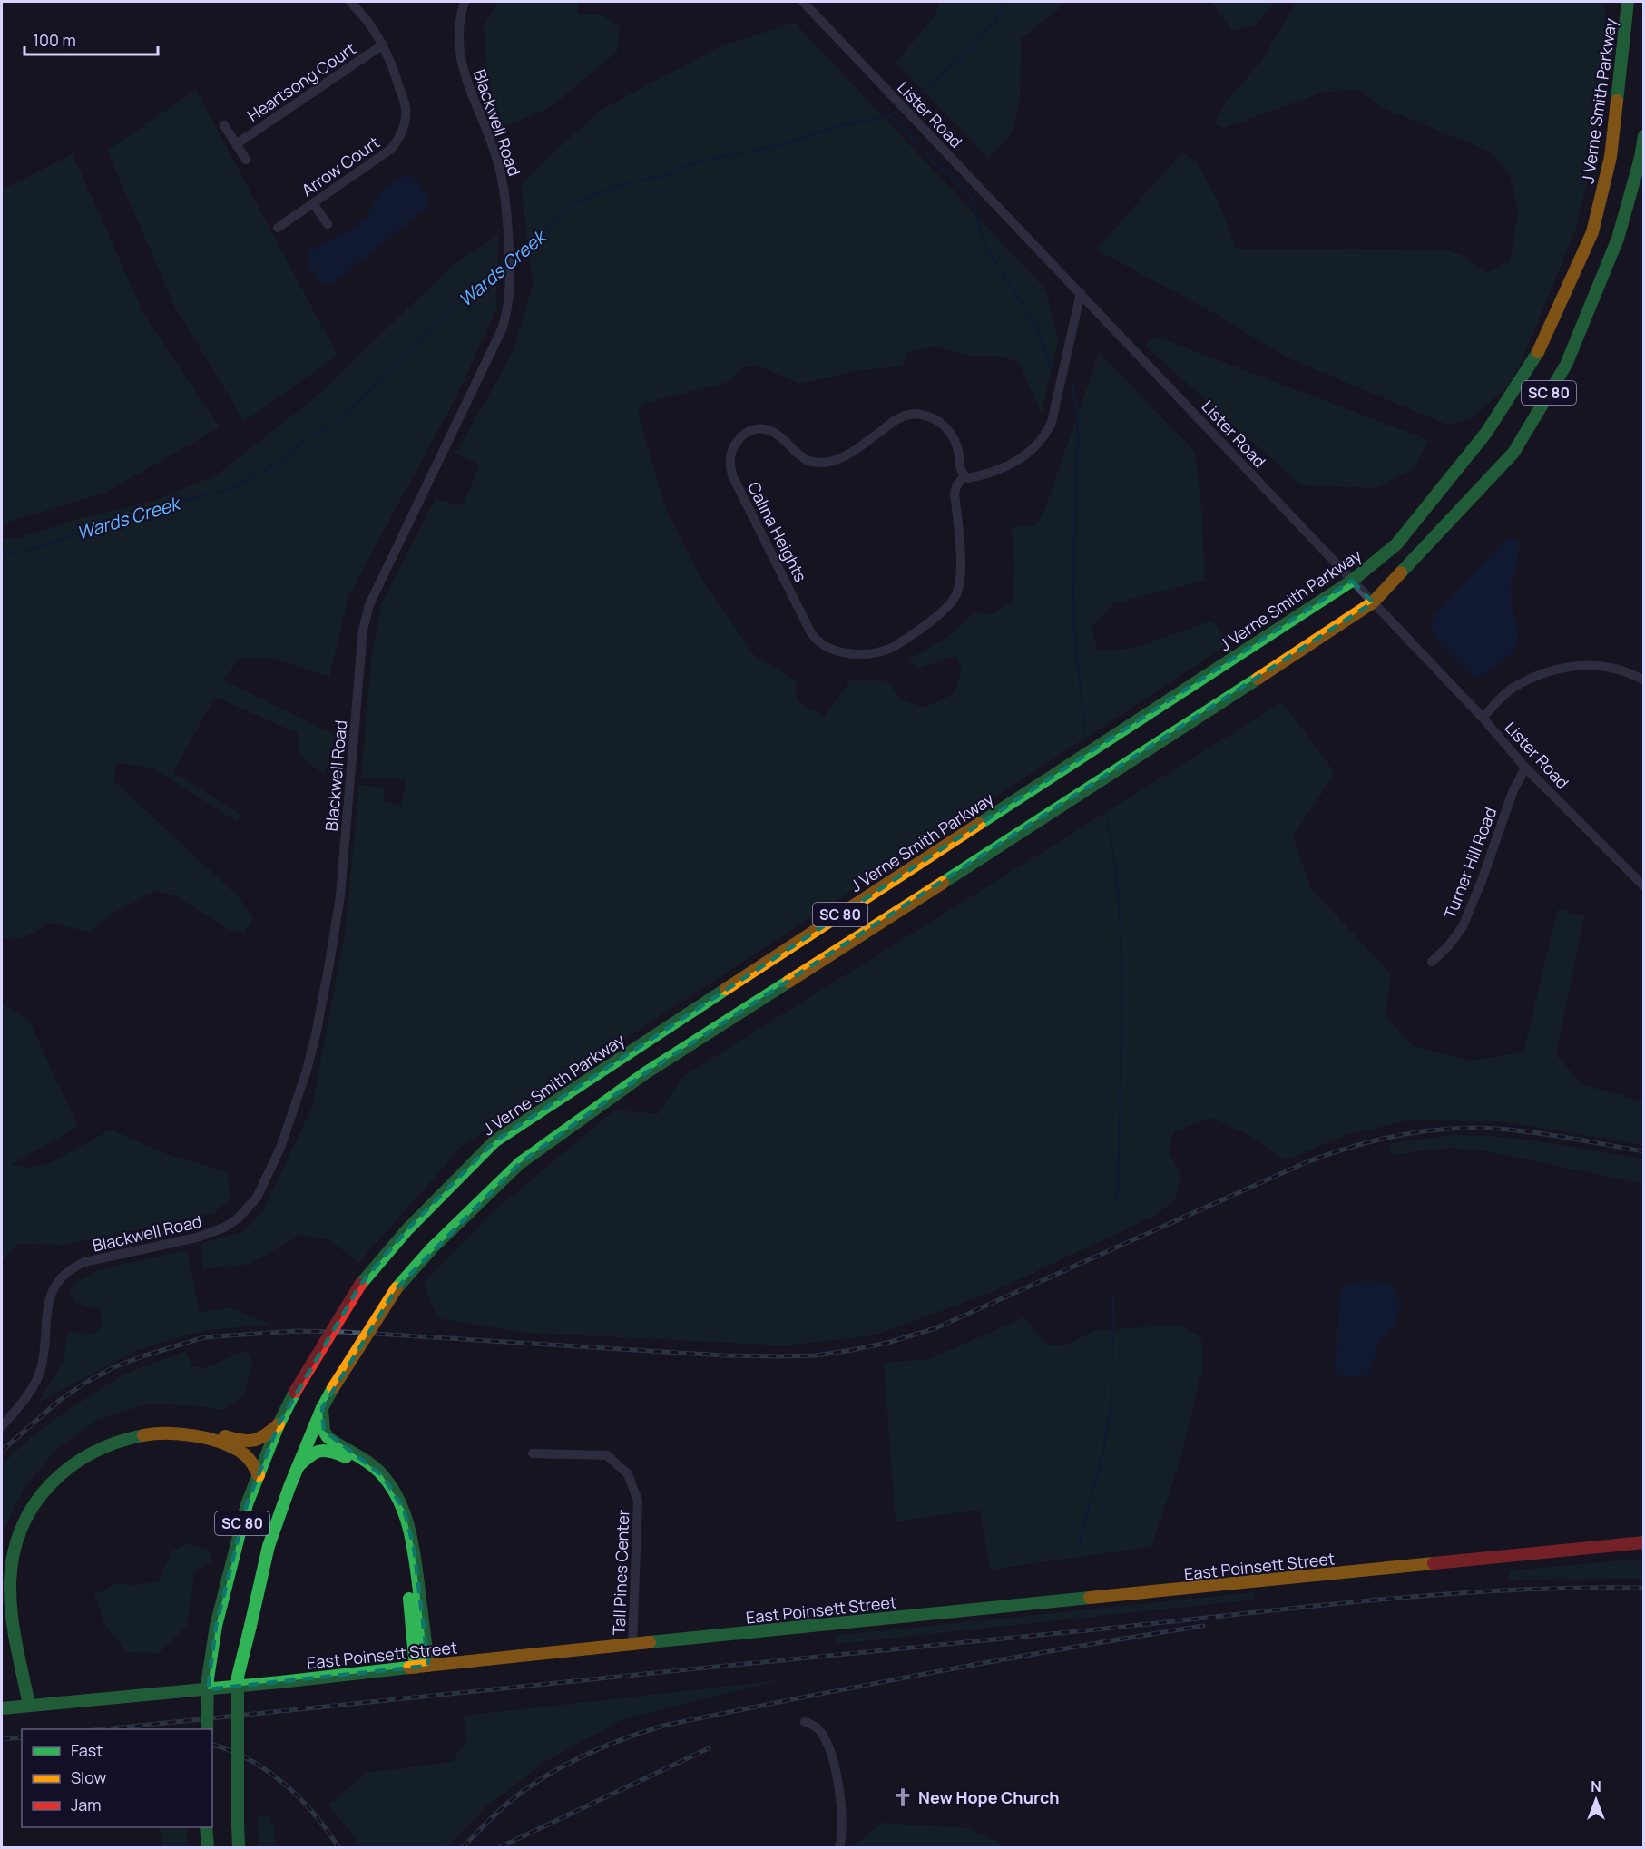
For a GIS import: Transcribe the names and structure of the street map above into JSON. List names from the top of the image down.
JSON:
{
  "streets": {
    "main road": ["J Verne Smith Parkway", "SC 80", "East Poinsett Street"],
    "street": [
      "Heartsong Court",
      "Lister Road",
      "Blackwell Road",
      "Arrow Court",
      "Calina Heights",
      "Turner Hill Road",
      "Tall Pines Center"
    ]
  },
  "crossings": [
    ["Heartsong Court", "Arrow Court"],
    ["J Verne Smith Parkway", "Lister Road"],
    ["Lister Road", "SC 80"],
    ["Lister Road", "Turner Hill Road"],
    ["East Poinsett Street", "Tall Pines Center"]
  ],
  "water": ["Wards Creek"],
  "places": {
    "church": ["New Hope Church"]
  },
  "legend": ["Fast", "Slow", "Jam"],
  "scale_bar": "100 m",
  "north": "top"
}
